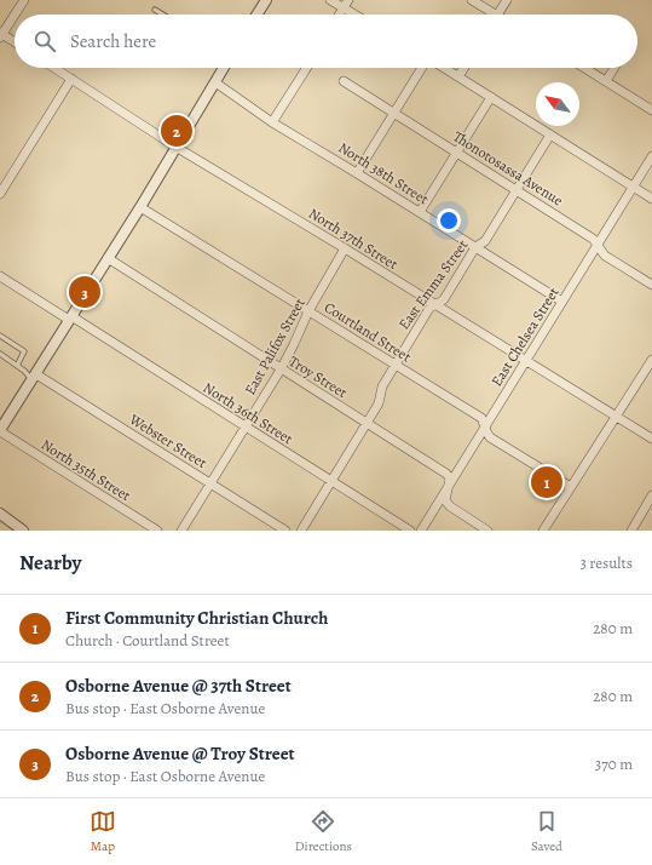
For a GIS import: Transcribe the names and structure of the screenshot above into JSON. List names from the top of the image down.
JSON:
{
  "streets": {
    "street": [
      "Thonotosassa Avenue",
      "North 38th Street",
      "North 37th Street",
      "East Emma Street",
      "Courtland Street",
      "East Chelsea Street",
      "East Palifox Street",
      "Troy Street",
      "North 36th Street",
      "Webster Street",
      "North 35th Street"
    ]
  },
  "crossings": [
    ["Thonotosassa Avenue", "East Emma Street"],
    ["Thonotosassa Avenue", "East Chelsea Street"],
    ["North 38th Street", "East Emma Street"],
    ["North 38th Street", "East Chelsea Street"],
    ["North 37th Street", "East Emma Street"],
    ["North 37th Street", "East Chelsea Street"],
    ["North 37th Street", "East Palifox Street"],
    ["East Emma Street", "Courtland Street"],
    ["East Emma Street", "Troy Street"],
    ["East Emma Street", "North 36th Street"],
    ["Courtland Street", "East Chelsea Street"],
    ["Courtland Street", "East Palifox Street"],
    ["East Chelsea Street", "Troy Street"],
    ["East Palifox Street", "Troy Street"],
    ["East Palifox Street", "North 36th Street"],
    ["East Palifox Street", "Webster Street"]
  ],
  "north": "top left",
  "page": {
    "search": "Search here",
    "pins": ["2", "3", "1"],
    "heading": ["Nearby", "3 results"],
    "list": [
      {
        "mark": "1",
        "name": "First Community Christian Church",
        "note": "Church · Courtland Street",
        "value": "280 m"
      },
      {
        "mark": "2",
        "name": "Osborne Avenue @ 37th Street",
        "note": "Bus stop · East Osborne Avenue",
        "value": "280 m"
      },
      {
        "mark": "3",
        "name": "Osborne Avenue @ Troy Street",
        "note": "Bus stop · East Osborne Avenue",
        "value": "370 m"
      }
    ],
    "nav": ["Map", "Directions", "Saved"]
  }
}
